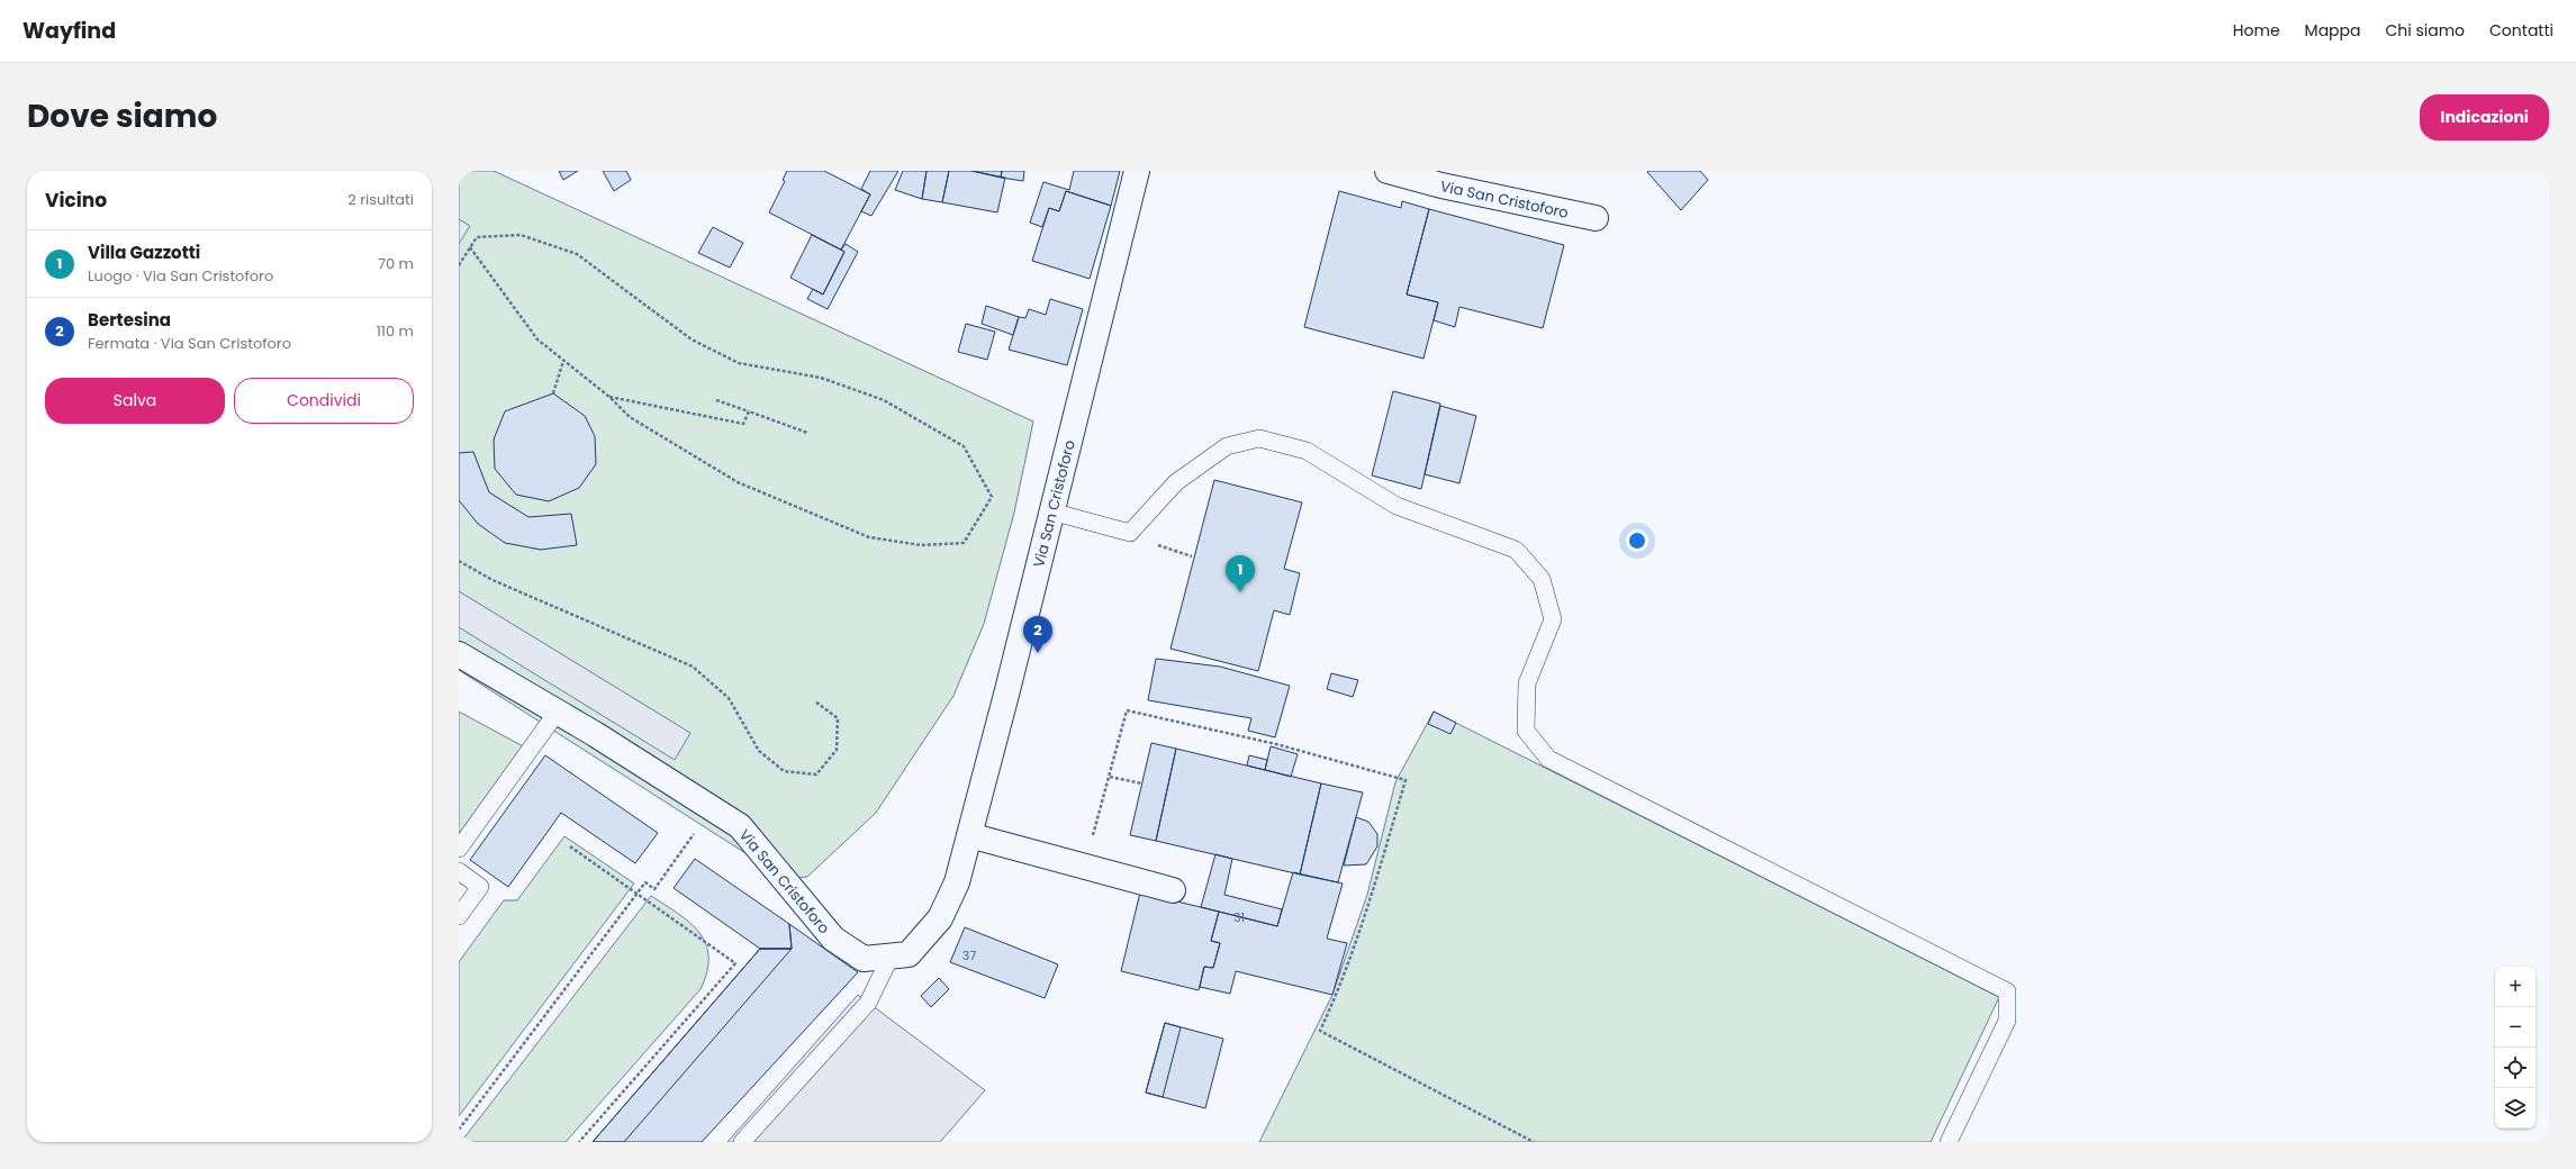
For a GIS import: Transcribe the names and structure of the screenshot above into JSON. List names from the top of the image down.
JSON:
{
  "streets": {
    "street": ["Via San Cristoforo"]
  },
  "house_numbers": ["31", "37"],
  "page": {
    "header": "Wayfind",
    "nav": [
      "Home",
      "Mappa",
      "Chi siamo",
      "Contatti"
    ],
    "title": "Dove siamo",
    "buttons": [
      "Indicazioni",
      ["Salva", "Condividi"]
    ],
    "heading": ["Vicino", "2 risultati"],
    "list": [
      {
        "mark": "1",
        "name": "Villa Gazzotti",
        "note": "Luogo · Via San Cristoforo",
        "value": "70 m"
      },
      {
        "mark": "2",
        "name": "Bertesina",
        "note": "Fermata · Via San Cristoforo",
        "value": "110 m"
      }
    ],
    "pins": ["1", "2"],
    "map_buttons": ["+", "−"]
  }
}
